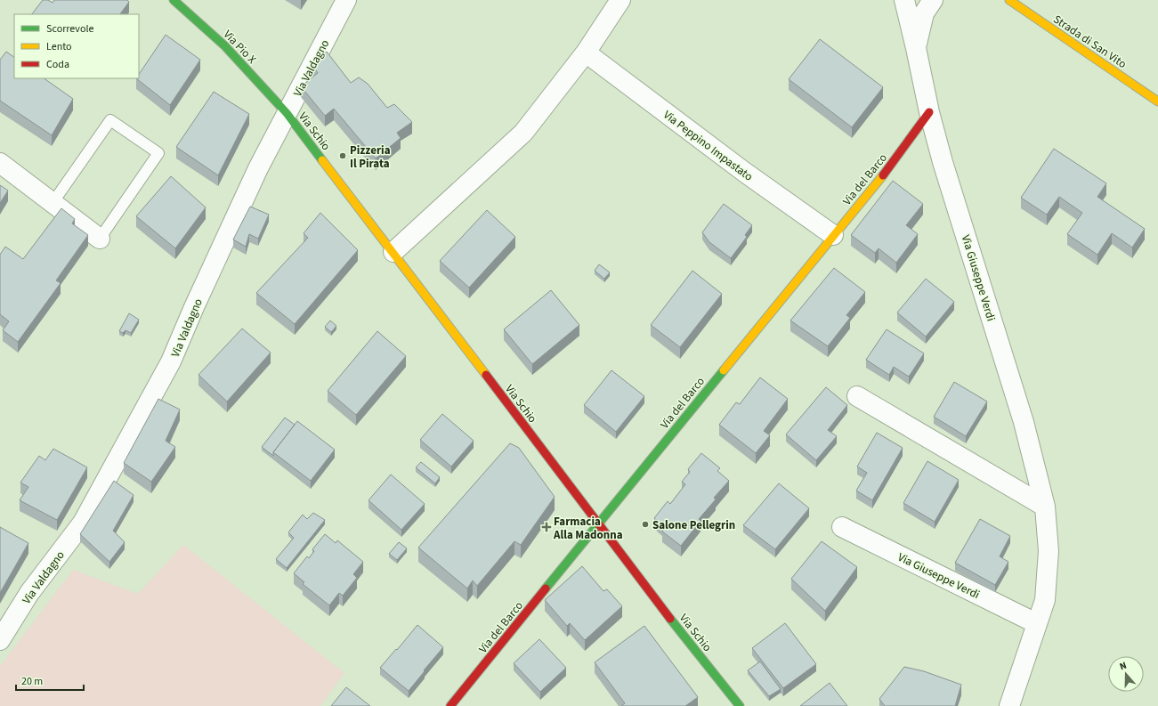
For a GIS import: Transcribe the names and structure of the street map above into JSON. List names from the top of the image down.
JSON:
{
  "streets": {
    "street": [
      "Strada di San Vito",
      "Via Pio X",
      "Via Valdagno",
      "Via Schio",
      "Via Peppino Impastato",
      "Via del Barco",
      "Via Giuseppe Verdi"
    ]
  },
  "crossings": [
    ["Via Pio X", "Via Valdagno"],
    ["Via Pio X", "Via Schio"],
    ["Via Valdagno", "Via Schio"],
    ["Via Schio", "Via del Barco"],
    ["Via Peppino Impastato", "Via del Barco"],
    ["Via del Barco", "Via Giuseppe Verdi"]
  ],
  "places": {
    "other": ["Pizzeria Il Pirata", "Salone Pellegrin"],
    "health": ["Farmacia Alla Madonna"]
  },
  "legend": ["Scorrevole", "Lento", "Coda"],
  "scale_bar": "20 m",
  "north": "top"
}
